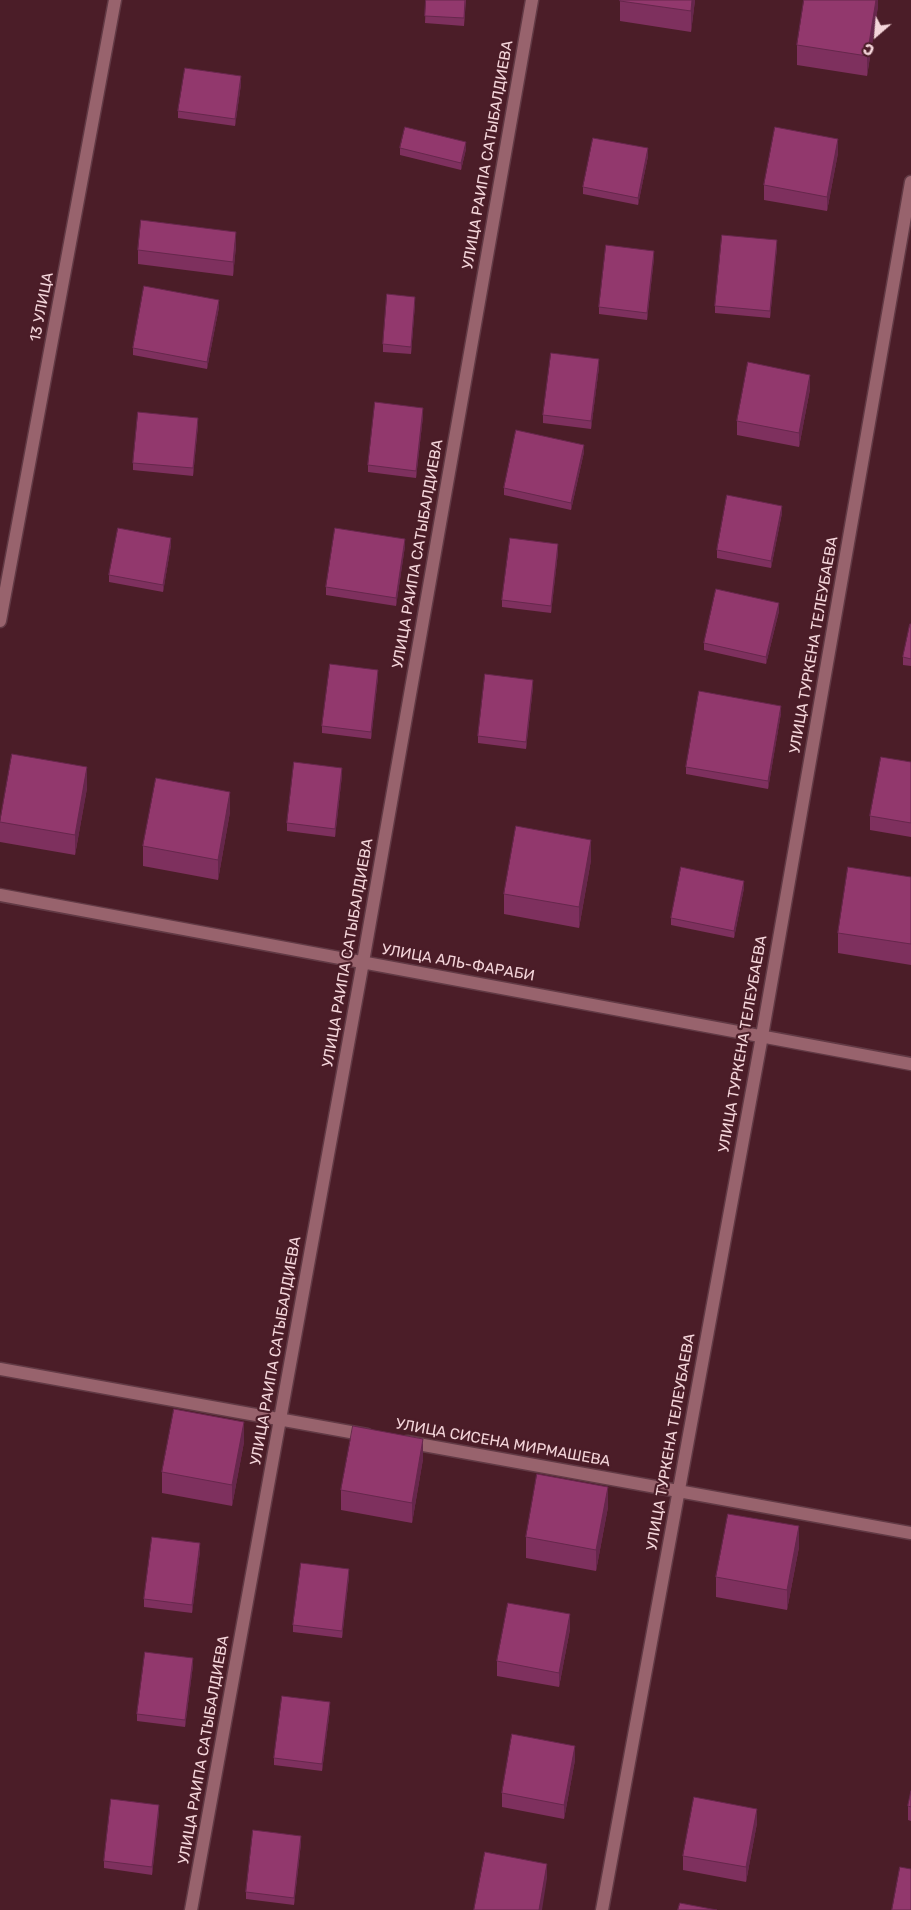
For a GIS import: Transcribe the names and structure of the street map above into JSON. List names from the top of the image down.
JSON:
{
  "streets": {
    "street": [
      "УЛИЦА РАИПА САТЫБАЛДИЕВА",
      "13 УЛИЦА",
      "УЛИЦА ТУРКЕНА ТЕЛЕУБАЕВА",
      "УЛИЦА АЛЬ-ФАРАБИ",
      "УЛИЦА СИСЕНА МИРМАШЕВА"
    ]
  },
  "crossings": [
    ["УЛИЦА РАИПА САТЫБАЛДИЕВА", "УЛИЦА АЛЬ-ФАРАБИ"],
    ["УЛИЦА РАИПА САТЫБАЛДИЕВА", "УЛИЦА СИСЕНА МИРМАШЕВА"],
    ["УЛИЦА ТУРКЕНА ТЕЛЕУБАЕВА", "УЛИЦА АЛЬ-ФАРАБИ"],
    ["УЛИЦА ТУРКЕНА ТЕЛЕУБАЕВА", "УЛИЦА СИСЕНА МИРМАШЕВА"]
  ],
  "north": "bottom left"
}
